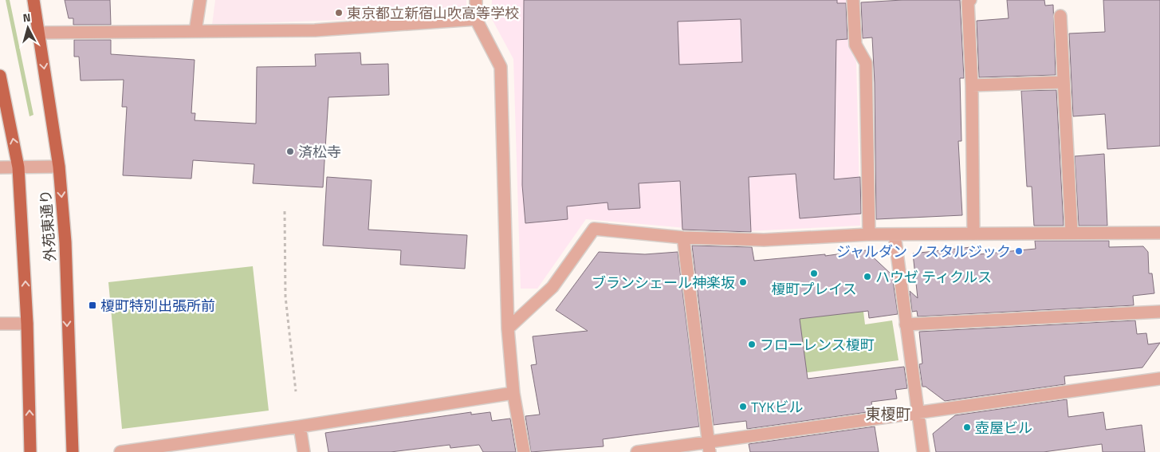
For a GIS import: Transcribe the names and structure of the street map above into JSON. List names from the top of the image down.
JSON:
{
  "streets": {
    "main road": ["外苑東通り"]
  },
  "districts": ["東榎町"],
  "places": {
    "other": [
      "東京都立新宿山吹高等学校",
      "済松寺",
      "ジャルダン ノスタルジック",
      "榎町プレイス",
      "ハウゼ ティクルス",
      "ブランシェール神楽坂",
      "フローレンス榎町",
      "TYKビル",
      "壺屋ビル"
    ],
    "transit": ["榎町特別出張所前"]
  },
  "north": "top"
}
